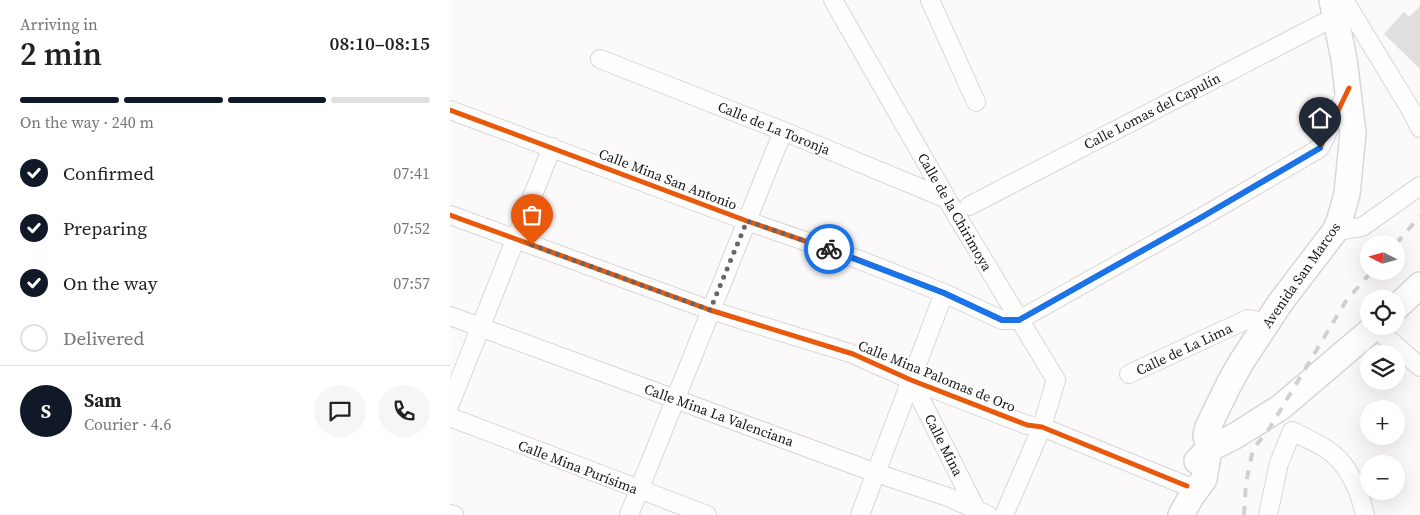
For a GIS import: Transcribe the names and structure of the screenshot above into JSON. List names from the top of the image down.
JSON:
{
  "streets": {
    "main road": ["Avenida San Marcos"],
    "street": [
      "Calle Lomas del Capulín",
      "Calle de La Toronja",
      "Calle Mina San Antonio",
      "Calle de la Chirimoya",
      "Calle de La Lima",
      "Calle Mina Palomas de Oro",
      "Calle Mina La Valenciana",
      "Calle Mina",
      "Calle Mina Purísima"
    ]
  },
  "crossings": [
    ["Calle Lomas del Capulín", "Avenida San Marcos"],
    ["Calle de La Toronja", "Calle de la Chirimoya"],
    ["Calle Mina San Antonio", "Calle de la Chirimoya"],
    ["Calle de la Chirimoya", "Calle Mina Palomas de Oro"],
    ["Avenida San Marcos", "Calle de La Lima"],
    ["Calle Mina Palomas de Oro", "Calle Mina"],
    ["Calle Mina La Valenciana", "Calle Mina"]
  ],
  "north": "left",
  "page": {
    "heading": ["2 min", "Arriving in", "08:10–08:15"],
    "panel": ["Sam", "Courier · 4.6"],
    "bar": "On the way · 240 m",
    "list": [
      ["Confirmed", "07:41"],
      ["Preparing", "07:52"],
      ["On the way", "07:57"],
      "Delivered"
    ],
    "map_buttons": ["+", "−"],
    "round": "S"
  }
}
